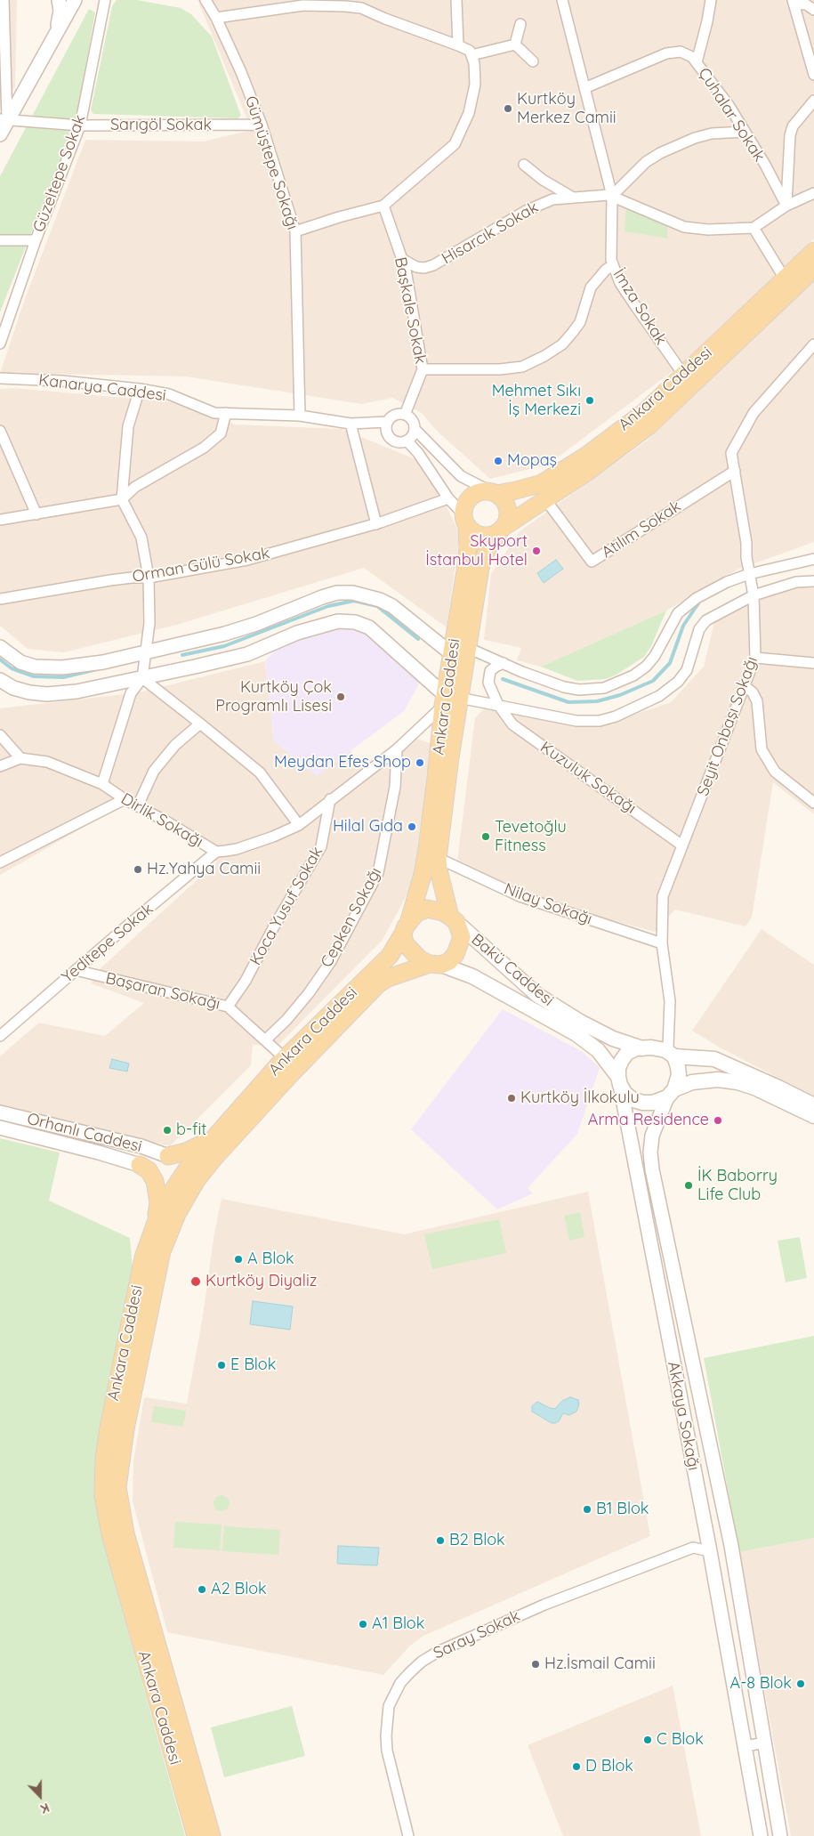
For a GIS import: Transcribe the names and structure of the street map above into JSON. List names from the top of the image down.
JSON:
{
  "streets": {
    "main road": ["Ankara Caddesi", "Bakü Caddesi"],
    "street": [
      "Çuhalar Sokak",
      "Sarıgöl Sokak",
      "Gümüştepe Sokağı",
      "Güzeltepe Sokak",
      "Hisarcık Sokak",
      "İmza Sokak",
      "Başkale Sokak",
      "Kanarya Caddesi",
      "Atılım Sokak",
      "Orman Gülü Sokak",
      "Seyit Onbaşı Sokağı",
      "Kuzuluk Sokağı",
      "Dirlik Sokağı",
      "Nilay Sokağı",
      "Koca Yusuf Sokak",
      "Cepken Sokağı",
      "Yeditepe Sokak",
      "Başaran Sokağı",
      "Orhanlı Caddesi",
      "Akkaya Sokağı",
      "Saray Sokak"
    ]
  },
  "crossings": [
    ["Çuhalar Sokak", "İmza Sokak"],
    ["Sarıgöl Sokak", "Gümüştepe Sokağı"],
    ["Sarıgöl Sokak", "Güzeltepe Sokak"],
    ["Gümüştepe Sokağı", "Kanarya Caddesi"],
    ["Hisarcık Sokak", "İmza Sokak"],
    ["Hisarcık Sokak", "Başkale Sokak"],
    ["İmza Sokak", "Ankara Caddesi"],
    ["Başkale Sokak", "Kanarya Caddesi"],
    ["Ankara Caddesi", "Atılım Sokak"],
    ["Ankara Caddesi", "Dirlik Sokağı"],
    ["Ankara Caddesi", "Nilay Sokağı"],
    ["Ankara Caddesi", "Bakü Caddesi"],
    ["Ankara Caddesi", "Başaran Sokağı"],
    ["Atılım Sokak", "Seyit Onbaşı Sokağı"],
    ["Seyit Onbaşı Sokağı", "Kuzuluk Sokağı"],
    ["Seyit Onbaşı Sokağı", "Nilay Sokağı"],
    ["Seyit Onbaşı Sokağı", "Bakü Caddesi"],
    ["Seyit Onbaşı Sokağı", "Akkaya Sokağı"],
    ["Dirlik Sokağı", "Koca Yusuf Sokak"],
    ["Dirlik Sokağı", "Cepken Sokağı"],
    ["Dirlik Sokağı", "Yeditepe Sokak"],
    ["Koca Yusuf Sokak", "Başaran Sokağı"],
    ["Cepken Sokağı", "Başaran Sokağı"],
    ["Yeditepe Sokak", "Başaran Sokağı"],
    ["Bakü Caddesi", "Akkaya Sokağı"],
    ["Akkaya Sokağı", "Saray Sokak"]
  ],
  "places": [
    "Kurtköy Merkez Camii",
    "Mehmet Sıkı İş Merkezi",
    "Mopaş",
    "Skyport İstanbul Hotel",
    "Kurtköy Çok Programlı Lisesi",
    "Meydan Efes Shop",
    "Hilal Gıda",
    "Tevetoğlu Fitness",
    "Hz.Yahya Camii",
    "Kurtköy İlkokulu",
    "Arma Residence",
    "b-fit",
    "İK Baborry Life Club",
    "A Blok",
    "Kurtköy Diyaliz",
    "E Blok",
    "B1 Blok",
    "B2 Blok",
    "A2 Blok",
    "A1 Blok",
    "Hz.İsmail Camii",
    "A-8 Blok",
    "C Blok",
    "D Blok"
  ],
  "north": "bottom"
}
